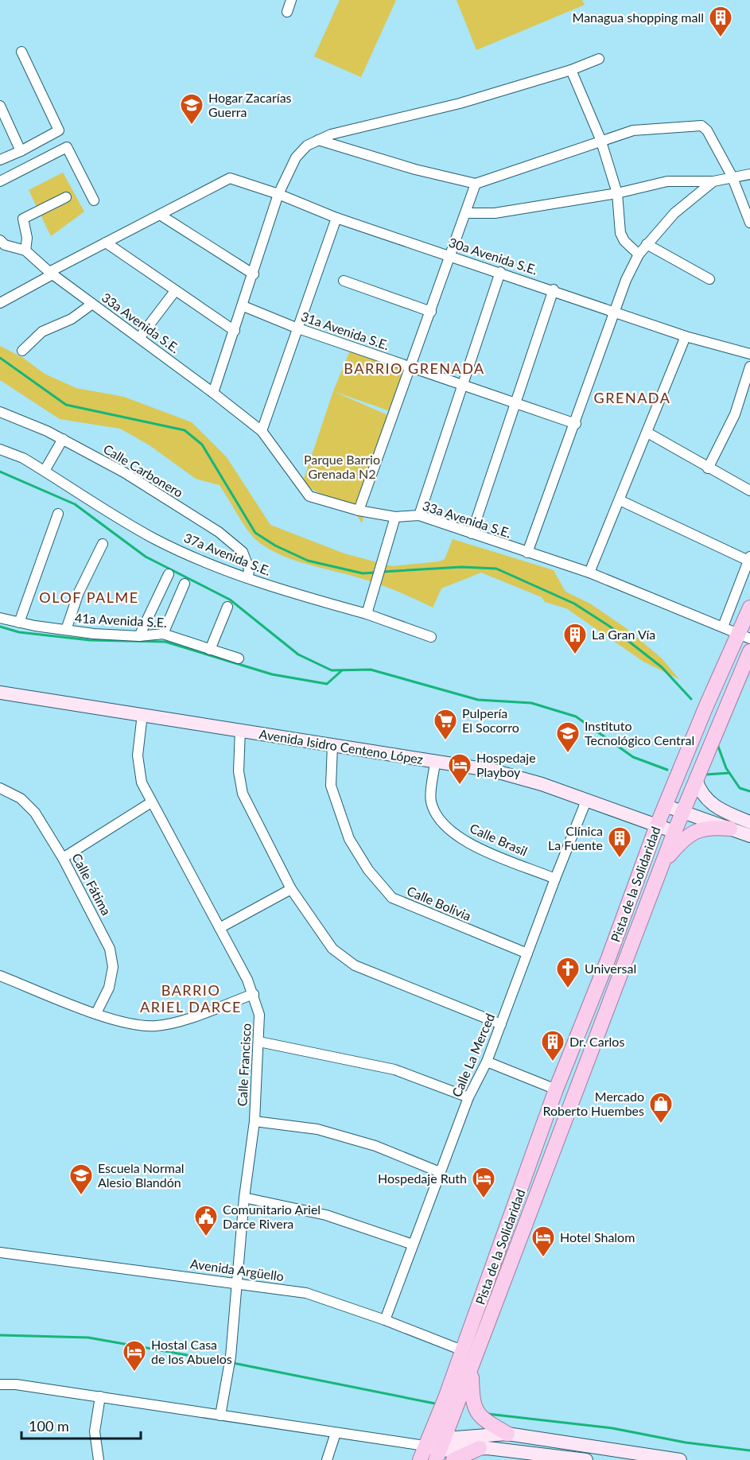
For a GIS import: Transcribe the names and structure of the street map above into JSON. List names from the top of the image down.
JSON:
{
  "streets": {
    "main road": ["Pista de la Solidaridad"],
    "street": [
      "30a Avenida S.E.",
      "33a Avenida S.E.",
      "31a Avenida S.E.",
      "Calle Carbonero",
      "37a Avenida S.E.",
      "41a Avenida S.E.",
      "Avenida Isidro Centeno López",
      "Calle Brasil",
      "Calle Fátima",
      "Calle Bolivia",
      "Calle La Merced",
      "Calle Francisco",
      "Avenida Argüello"
    ]
  },
  "crossings": [
    ["33a Avenida S.E.", "Pista de la Solidaridad"],
    ["Calle Carbonero", "37a Avenida S.E."],
    ["Avenida Isidro Centeno López", "Calle Brasil"],
    ["Avenida Isidro Centeno López", "Pista de la Solidaridad"],
    ["Avenida Isidro Centeno López", "Calle Bolivia"],
    ["Avenida Isidro Centeno López", "Calle La Merced"],
    ["Avenida Isidro Centeno López", "Calle Francisco"],
    ["Calle Brasil", "Calle La Merced"],
    ["Pista de la Solidaridad", "Avenida Argüello"],
    ["Calle Bolivia", "Calle La Merced"],
    ["Calle La Merced", "Avenida Argüello"],
    ["Calle Francisco", "Avenida Argüello"]
  ],
  "districts": [
    "BARRIO GRENADA",
    "GRENADA",
    "OLOF PALME",
    "BARRIO ARIEL DARCE"
  ],
  "parks": ["Parque Barrio Grenada N2"],
  "places": {
    "building": [
      "Managua shopping mall",
      "La Gran Vía",
      "Clínica La Fuente",
      "Dr. Carlos"
    ],
    "school or university": ["Hogar Zacarías Guerra", "Instituto Tecnológico Central", "Escuela Normal Alesio Blandón"],
    "supermarket": ["Pulpería El Socorro"],
    "hotel": [
      "Hospedaje Playboy",
      "Hospedaje Ruth",
      "Hotel Shalom",
      "Hostal Casa de los Abuelos"
    ],
    "church": ["Universal"],
    "shop": ["Mercado Roberto Huembes"],
    "public building": ["Comunitario Ariel Darce Rivera"]
  },
  "scale_bar": "100 m"
}
